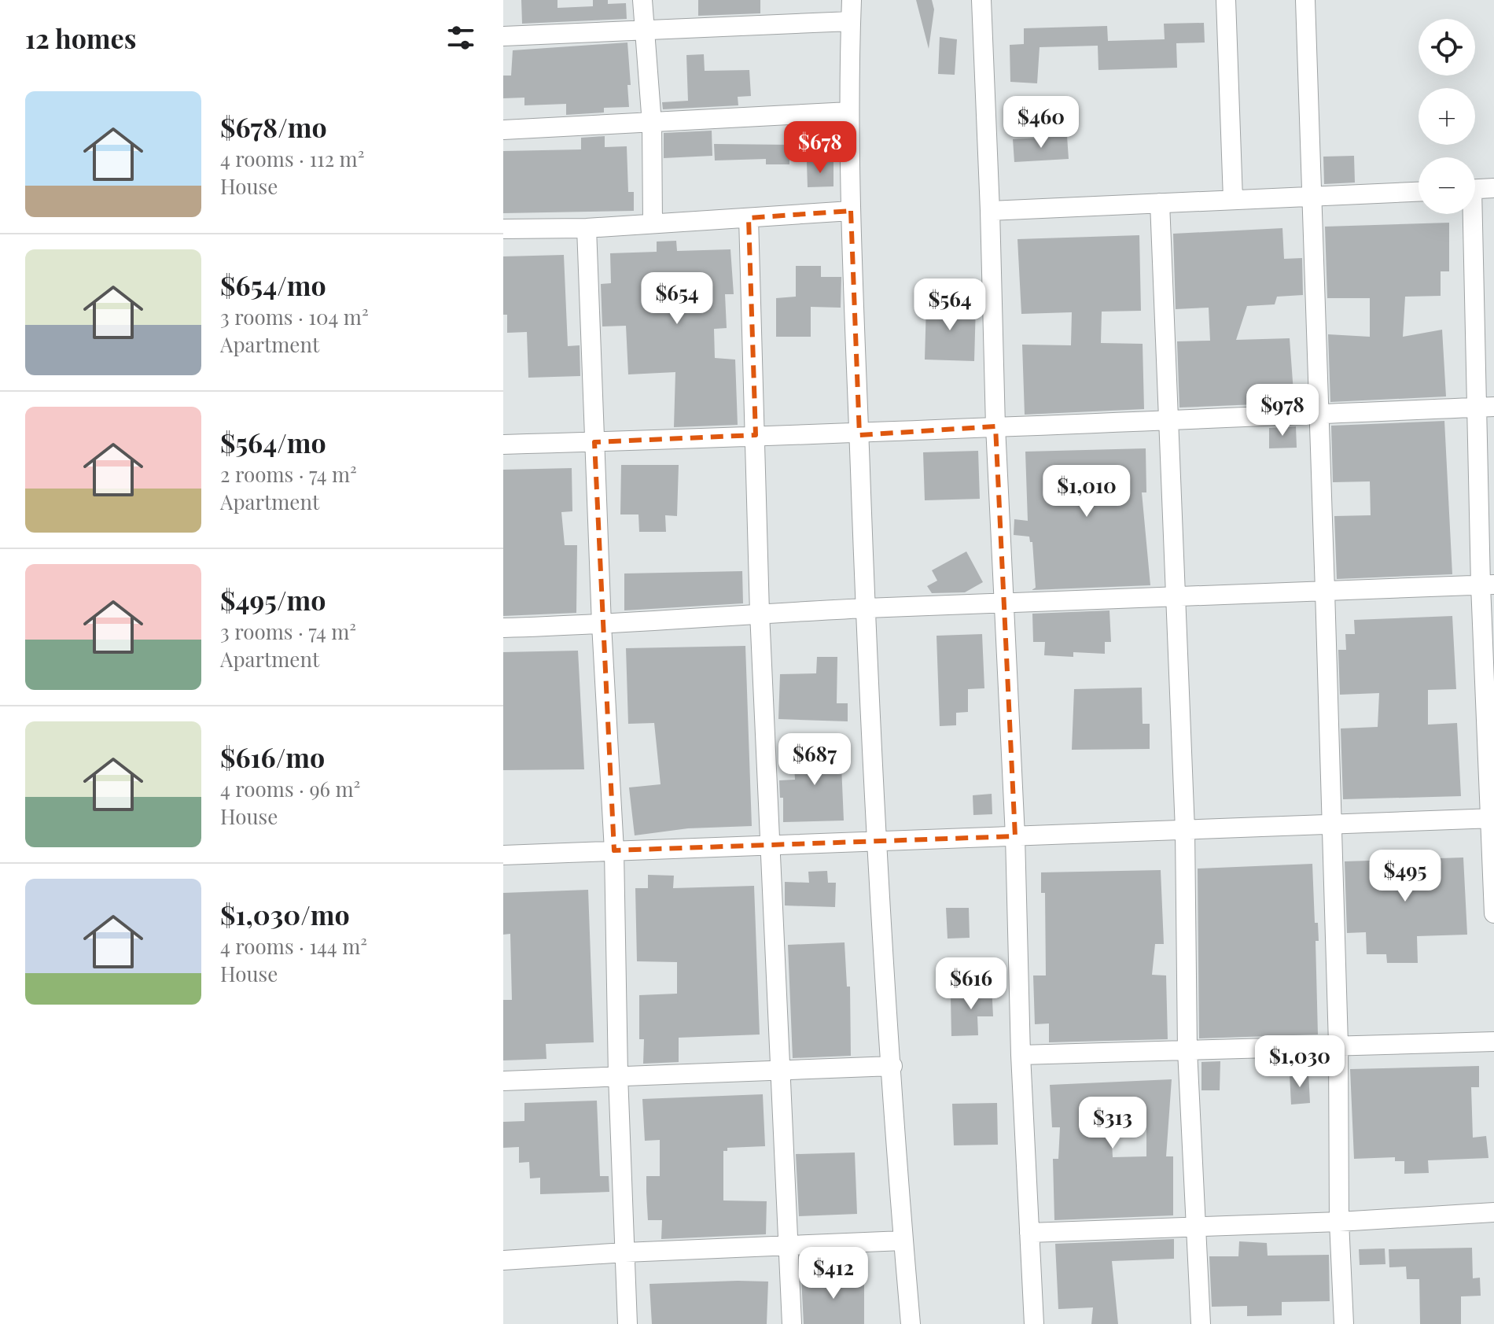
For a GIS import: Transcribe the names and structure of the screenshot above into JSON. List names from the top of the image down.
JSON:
{
  "page": {
    "heading": "12 homes",
    "map_buttons": ["+", "−"],
    "list": [
      {
        "name": "$678/mo",
        "note": "4 rooms · 112 m² · House"
      },
      {
        "name": "$654/mo",
        "note": "3 rooms · 104 m² · Apartment"
      },
      {
        "name": "$564/mo",
        "note": "2 rooms · 74 m² · Apartment"
      },
      {
        "name": "$495/mo",
        "note": "3 rooms · 74 m² · Apartment"
      },
      {
        "name": "$616/mo",
        "note": "4 rooms · 96 m² · House"
      },
      {
        "name": "$1,030/mo",
        "note": "4 rooms · 144 m² · House"
      }
    ],
    "price": [
      "$460",
      "$678",
      "$654",
      "$564",
      "$978",
      "$1,010",
      "$687",
      "$495",
      "$616",
      "$1,030",
      "$313",
      "$412"
    ]
  }
}
